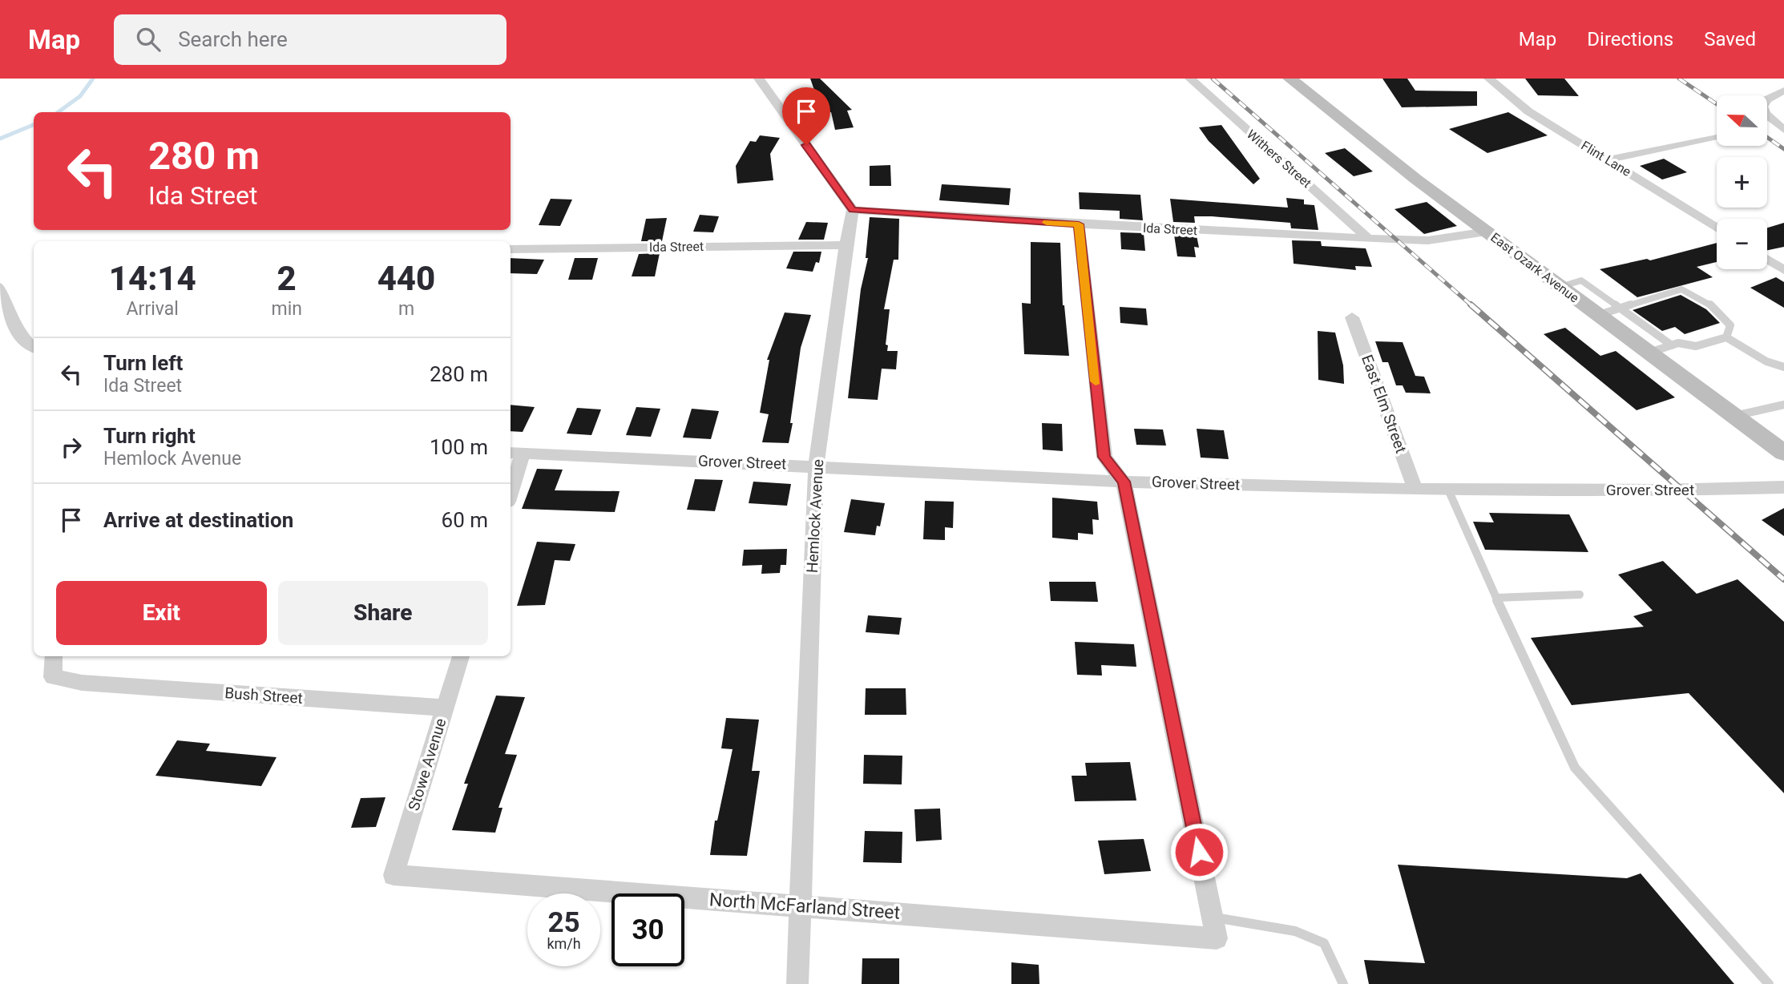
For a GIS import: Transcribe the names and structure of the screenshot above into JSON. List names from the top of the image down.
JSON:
{
  "streets": {
    "main road": ["East Ozark Avenue"],
    "street": [
      "Withers Street",
      "Flint Lane",
      "Ida Street",
      "East Elm Street",
      "Grover Street",
      "Hemlock Avenue",
      "Bush Street",
      "Stowe Avenue",
      "North McFarland Street"
    ]
  },
  "crossings": [
    ["Withers Street", "Ida Street"],
    ["Ida Street", "East Ozark Avenue"],
    ["Ida Street", "Hemlock Avenue"],
    ["East Elm Street", "Grover Street"],
    ["Grover Street", "Hemlock Avenue"],
    ["Hemlock Avenue", "North McFarland Street"],
    ["Bush Street", "Stowe Avenue"],
    ["Stowe Avenue", "North McFarland Street"]
  ],
  "north": "left",
  "page": {
    "header": "Map",
    "search": "Search here",
    "nav": ["Map", "Directions", "Saved"],
    "map_buttons": ["+", "−"],
    "turn": ["280 m", "Ida Street"],
    "eta": [
      "14:14",
      "Arrival",
      "2",
      "min",
      "440",
      "m"
    ],
    "list": [
      {
        "name": "Turn left",
        "note": "Ida Street",
        "value": "280 m"
      },
      {
        "name": "Turn right",
        "note": "Hemlock Avenue",
        "value": "100 m"
      },
      {
        "name": "Arrive at destination",
        "value": "60 m"
      }
    ],
    "buttons": ["Exit", "Share"],
    "speed": "25 km/h",
    "limit": "30"
  }
}
